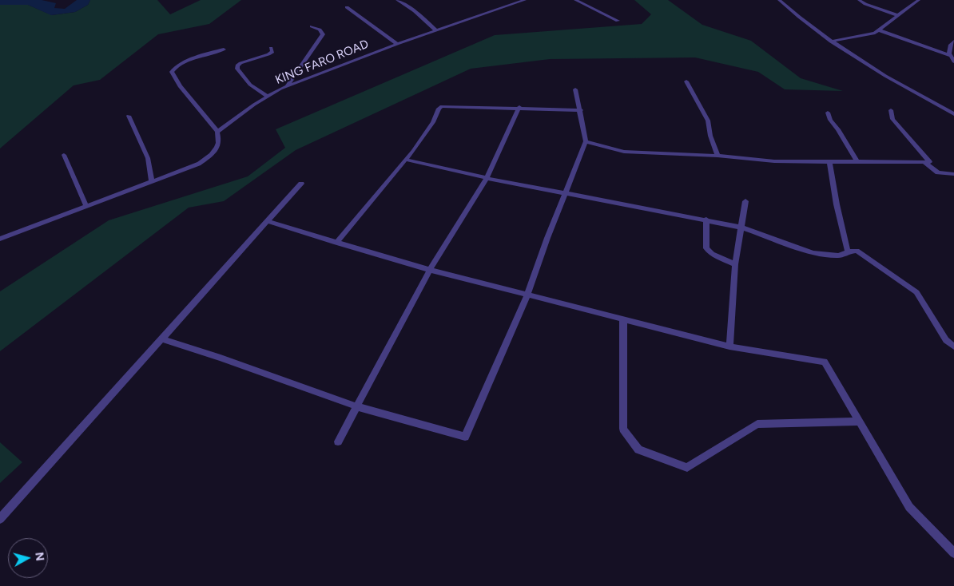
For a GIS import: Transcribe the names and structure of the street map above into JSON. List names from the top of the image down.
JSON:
{
  "streets": {
    "street": ["KING FARO ROAD"]
  },
  "north": "right"
}
